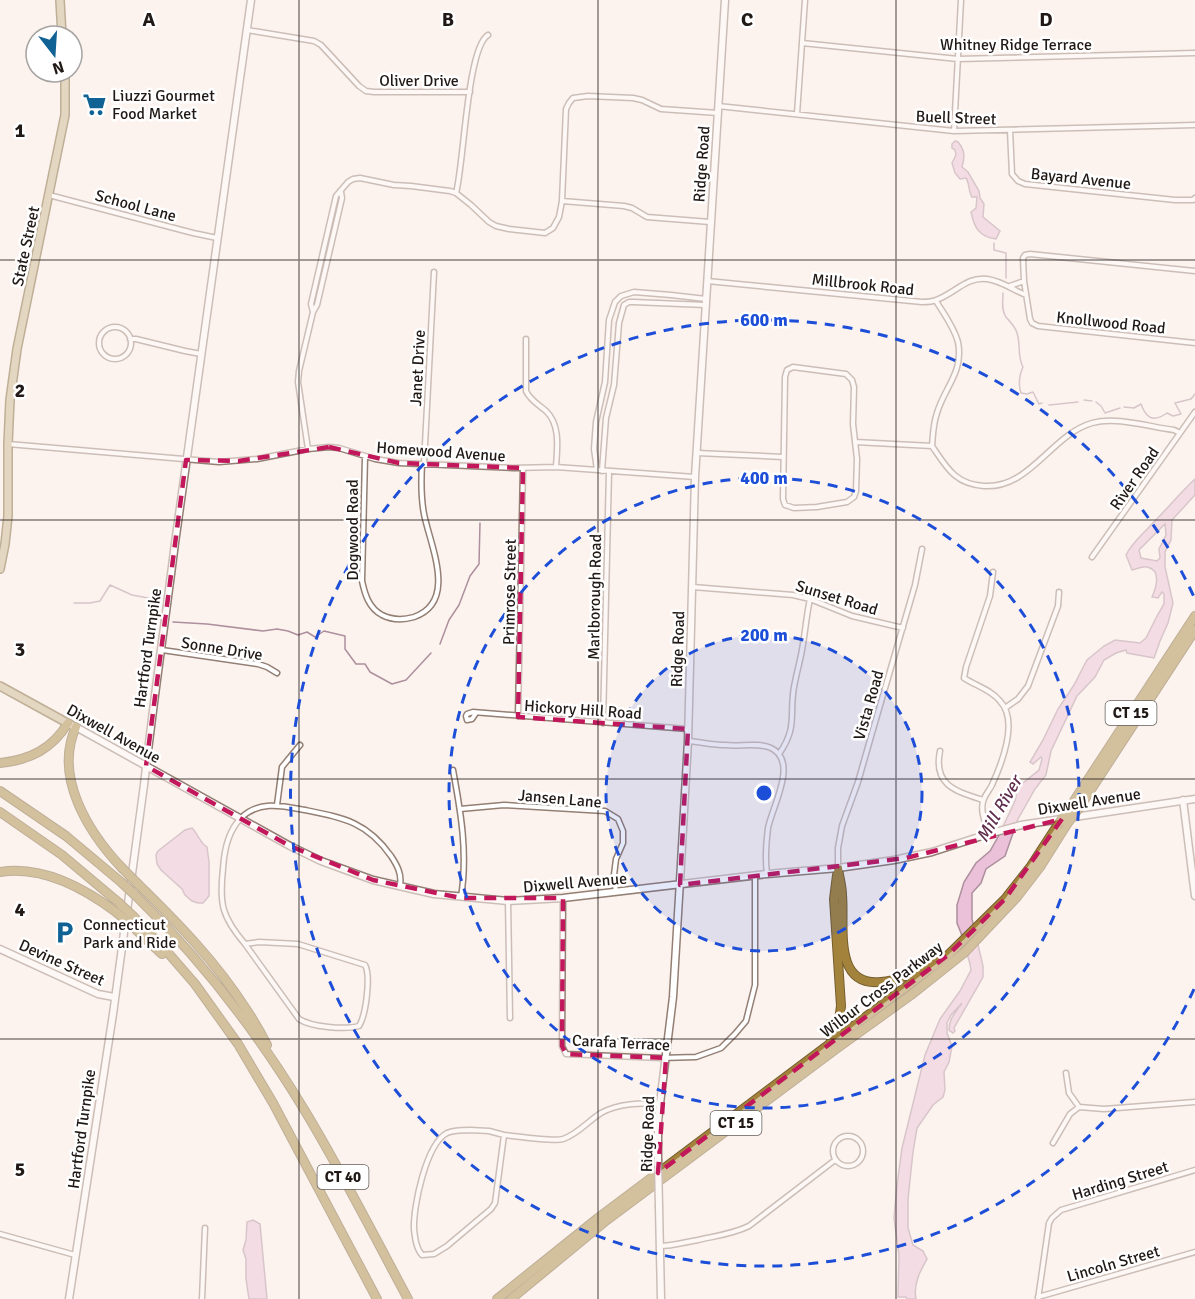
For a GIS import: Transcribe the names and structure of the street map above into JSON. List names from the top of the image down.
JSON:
{
  "streets": {
    "highway": ["CT 15", "Wilbur Cross Parkway", "CT 40"],
    "main road": [
      "Ridge Road",
      "State Street",
      "Hartford Turnpike",
      "Dixwell Avenue",
      "Devine Street"
    ],
    "street": [
      "Whitney Ridge Terrace",
      "Oliver Drive",
      "Buell Street",
      "Bayard Avenue",
      "School Lane",
      "Millbrook Road",
      "Knollwood Road",
      "Janet Drive",
      "Homewood Avenue",
      "River Road",
      "Dogwood Road",
      "Primrose Street",
      "Marlborough Road",
      "Sunset Road",
      "Sonne Drive",
      "Vista Road",
      "Hickory Hill Road",
      "Jansen Lane",
      "Carafa Terrace",
      "Harding Street",
      "Lincoln Street"
    ]
  },
  "crossings": [
    ["Oliver Drive", "Hartford Turnpike"],
    ["Buell Street", "Ridge Road"],
    ["Buell Street", "Bayard Avenue"],
    ["Ridge Road", "Millbrook Road"],
    ["Ridge Road", "Homewood Avenue"],
    ["Ridge Road", "Sunset Road"],
    ["Ridge Road", "Hickory Hill Road"],
    ["Ridge Road", "Dixwell Avenue"],
    ["Ridge Road", "Carafa Terrace"],
    ["School Lane", "State Street"],
    ["School Lane", "Hartford Turnpike"],
    ["State Street", "Homewood Avenue"],
    ["Millbrook Road", "Knollwood Road"],
    ["Janet Drive", "Homewood Avenue"],
    ["Janet Drive", "Dogwood Road"],
    ["Homewood Avenue", "Dogwood Road"],
    ["Homewood Avenue", "Primrose Street"],
    ["Homewood Avenue", "Marlborough Road"],
    ["Homewood Avenue", "Hartford Turnpike"],
    ["Primrose Street", "Hickory Hill Road"],
    ["Marlborough Road", "Hickory Hill Road"],
    ["Sunset Road", "Vista Road"],
    ["Hartford Turnpike", "Sonne Drive"],
    ["Hartford Turnpike", "Dixwell Avenue"],
    ["Hartford Turnpike", "Devine Street"],
    ["Vista Road", "Dixwell Avenue"],
    ["Dixwell Avenue", "Jansen Lane"],
    ["Dixwell Avenue", "Carafa Terrace"],
    ["Harding Street", "Lincoln Street"]
  ],
  "water": ["Mill River"],
  "places": {
    "supermarket": ["Liuzzi Gourmet Food Market"],
    "parking": ["Connecticut Park and Ride"]
  },
  "north": "bottom",
  "grid": {
    "columns": [
      "A",
      "B",
      "C",
      "D"
    ],
    "rows": [
      "1",
      "2",
      "3",
      "4",
      "5"
    ]
  },
  "rings": ["600 m", "400 m", "200 m"]
}
